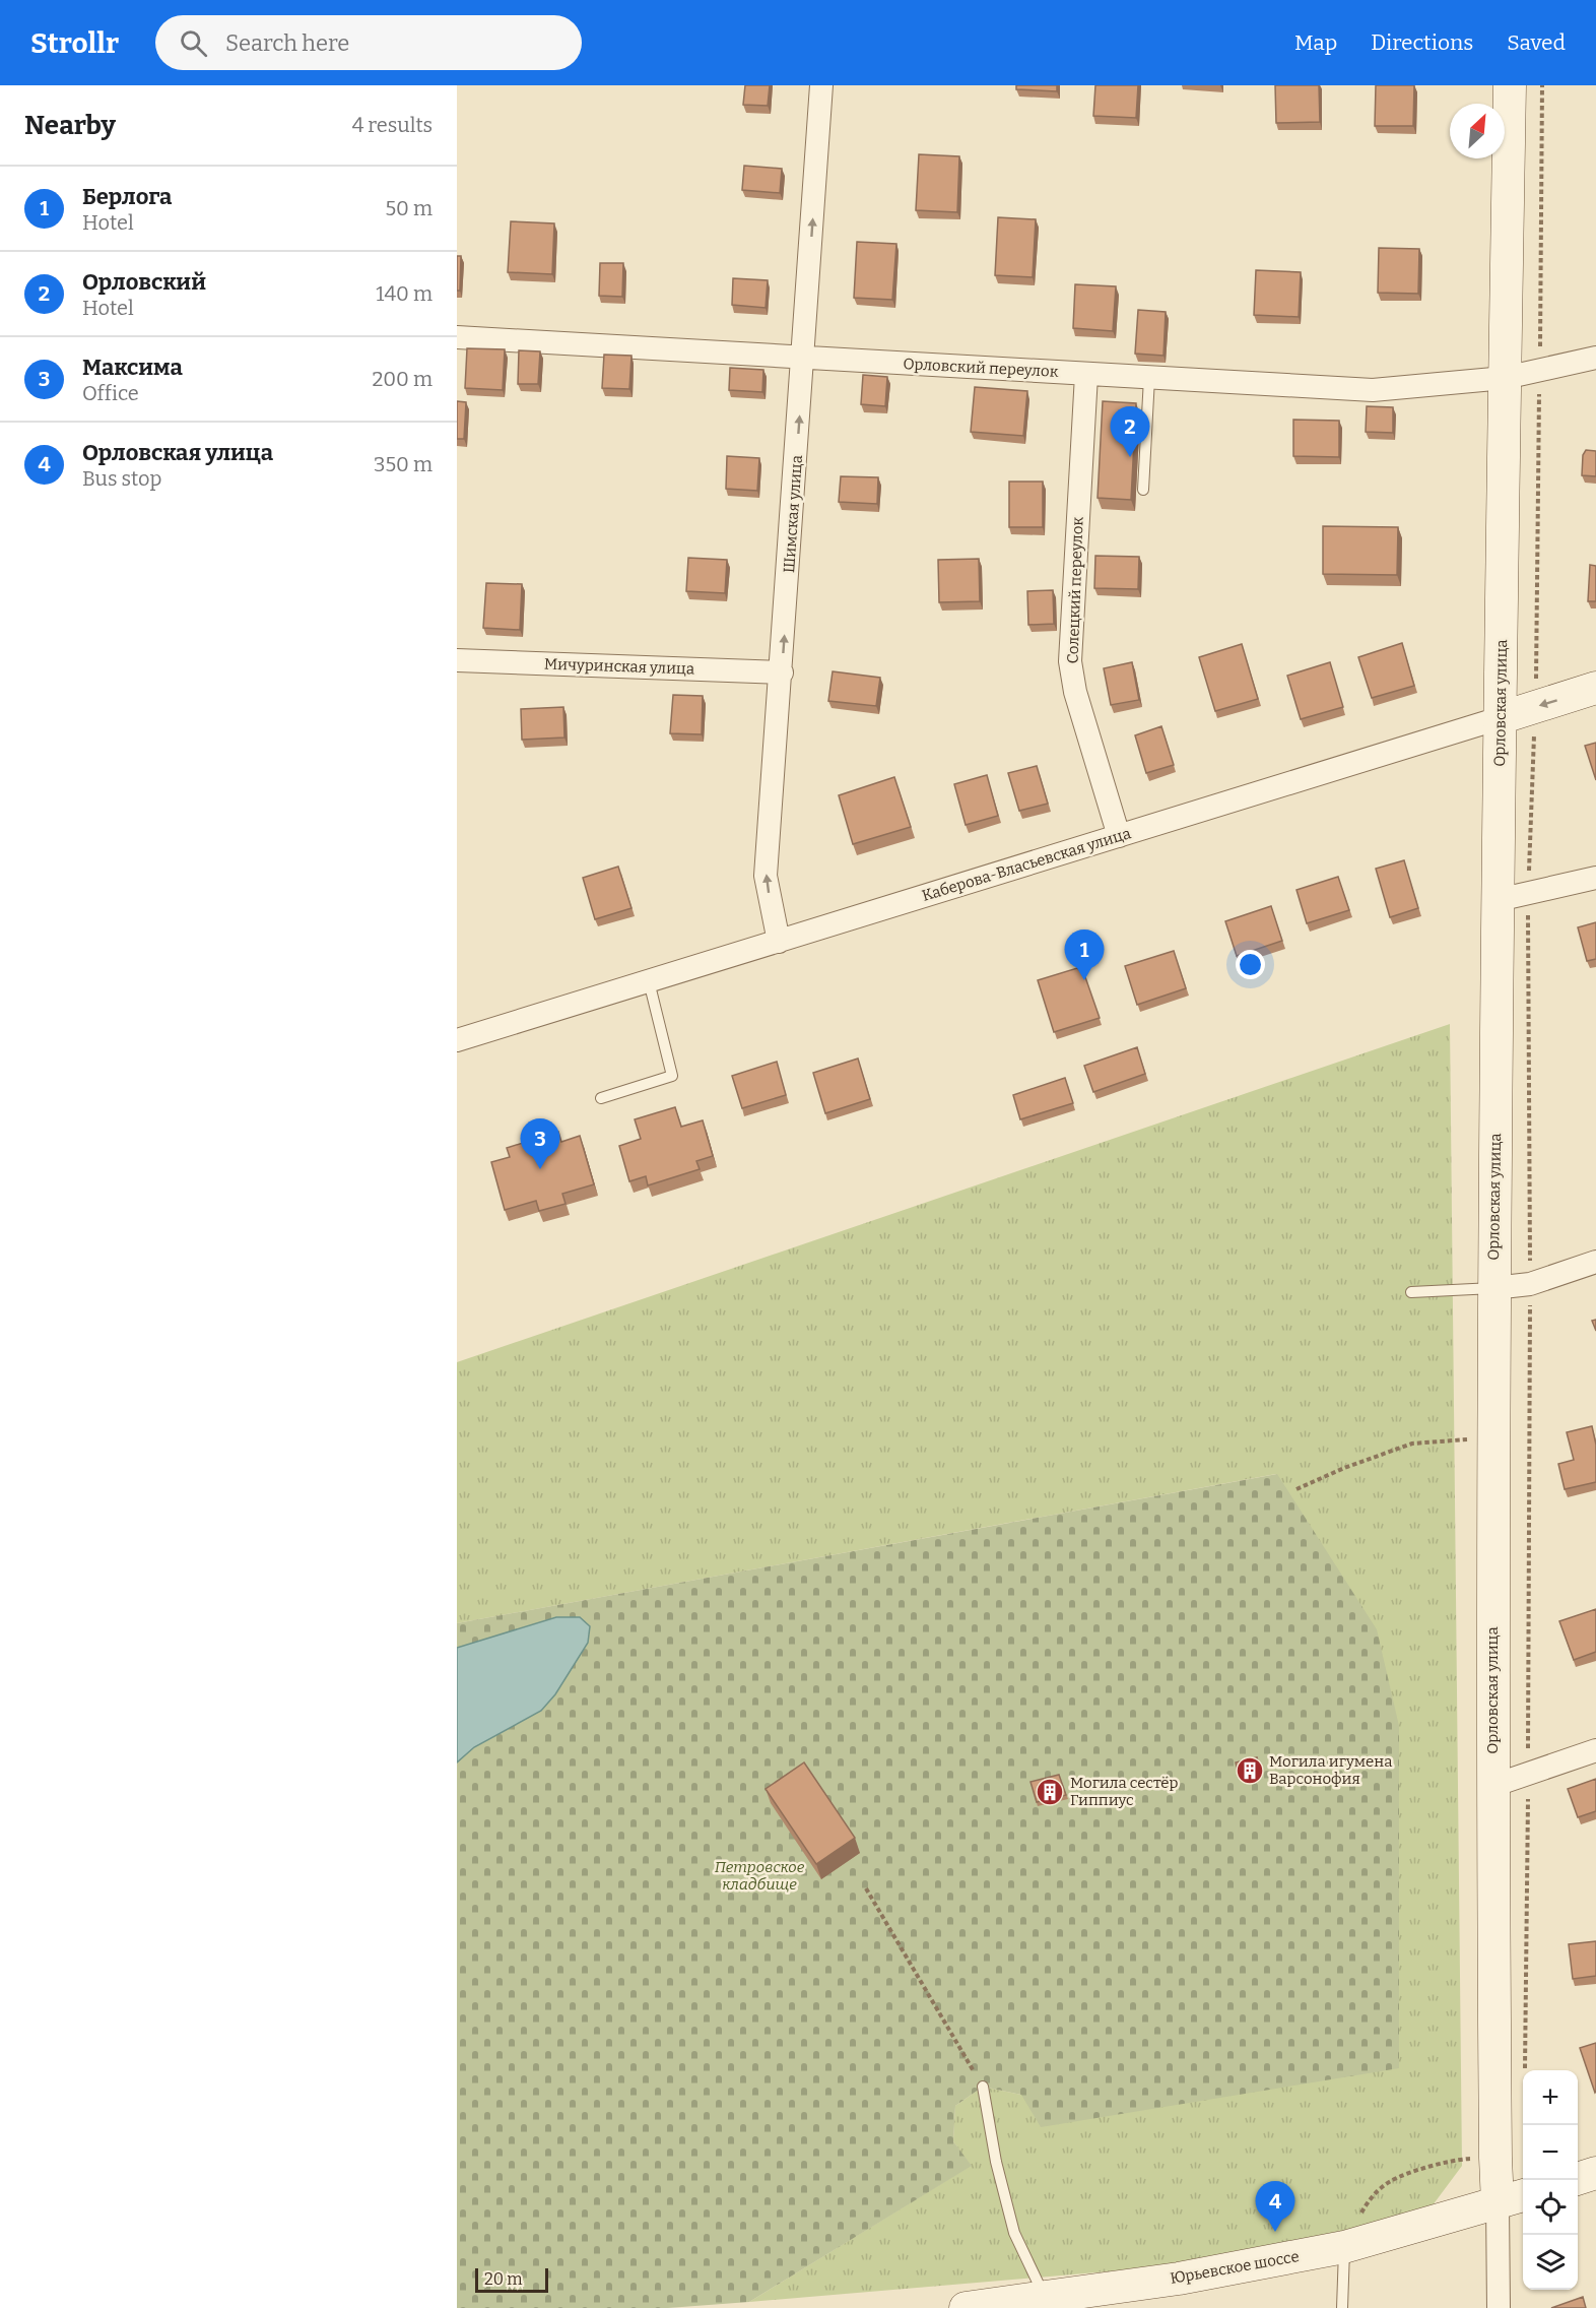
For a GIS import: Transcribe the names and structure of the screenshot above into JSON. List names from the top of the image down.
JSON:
{
  "streets": {
    "main road": ["Орловская улица", "Каберова-Власьевская улица", "Юрьевское шоссе"],
    "street": [
      "Орловский переулок",
      "Шимская улица",
      "Солецкий переулок",
      "Мичуринская улица"
    ]
  },
  "crossings": [
    ["Орловский переулок", "Шимская улица"],
    ["Орловский переулок", "Солецкий переулок"],
    ["Орловский переулок", "Орловская улица"],
    ["Шимская улица", "Мичуринская улица"],
    ["Шимская улица", "Каберова-Власьевская улица"],
    ["Солецкий переулок", "Каберова-Власьевская улица"],
    ["Орловская улица", "Каберова-Власьевская улица"],
    ["Орловская улица", "Юрьевское шоссе"]
  ],
  "one_way": ["Шимская улица"],
  "parks": ["Петровское кладбище"],
  "places": {
    "building": ["Могила игумена Варсонофия", "Могила сестёр Гиппиус"]
  },
  "scale_bar": "20 m",
  "north": "top right",
  "page": {
    "header": "Strollr",
    "search": "Search here",
    "nav": ["Map", "Directions", "Saved"],
    "heading": ["Nearby", "4 results"],
    "list": [
      {
        "mark": "1",
        "name": "Берлога",
        "note": "Hotel",
        "value": "50 m"
      },
      {
        "mark": "2",
        "name": "Орловский",
        "note": "Hotel",
        "value": "140 m"
      },
      {
        "mark": "3",
        "name": "Максима",
        "note": "Office",
        "value": "200 m"
      },
      {
        "mark": "4",
        "name": "Орловская улица",
        "note": "Bus stop",
        "value": "350 m"
      }
    ],
    "pins": [
      "2",
      "1",
      "3",
      "4"
    ],
    "map_buttons": ["+", "−"],
    "scale": "20 m"
  }
}
